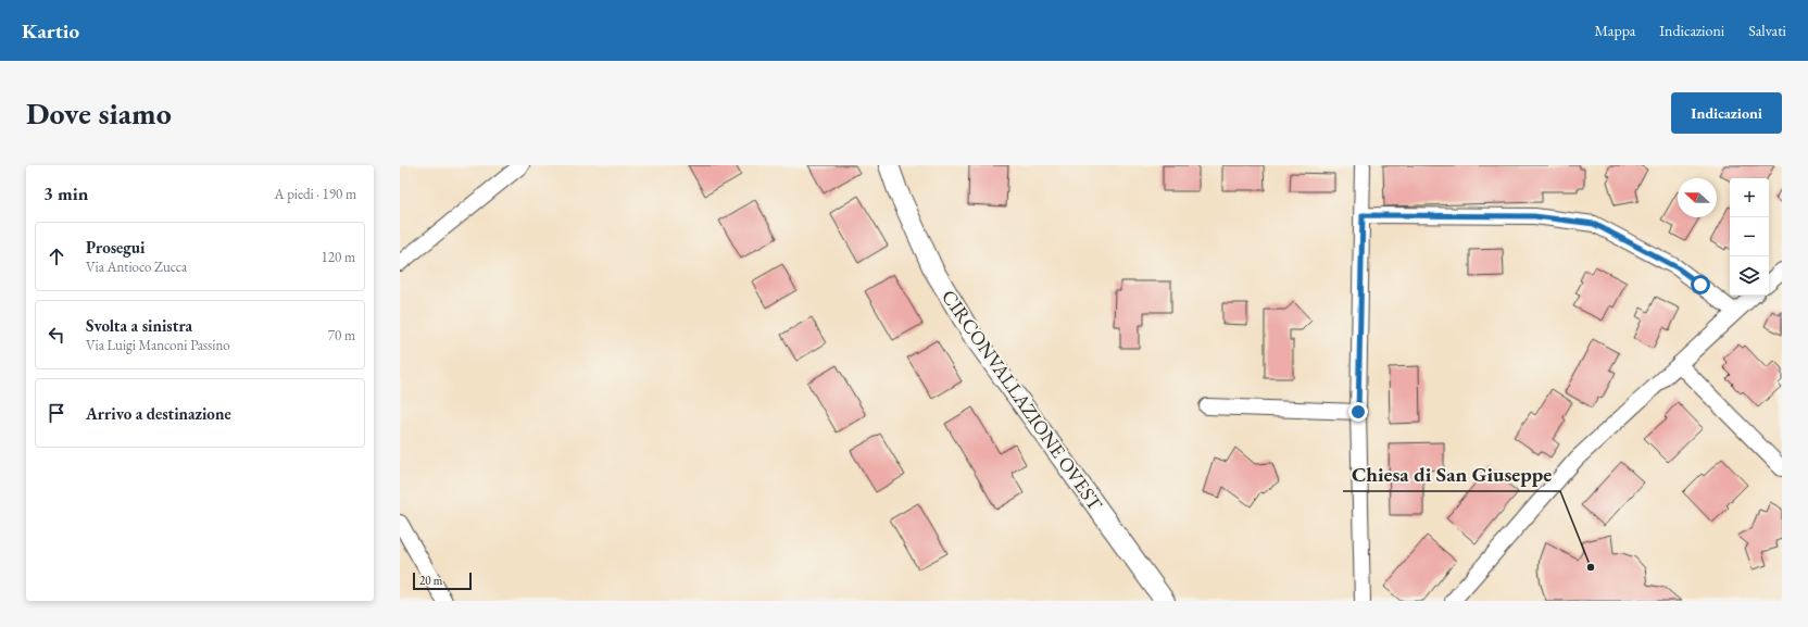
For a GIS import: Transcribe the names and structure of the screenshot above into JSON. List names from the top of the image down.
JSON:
{
  "streets": {
    "street": ["CIRCONVALLAZIONE OVEST"]
  },
  "places": ["Chiesa di San Giuseppe"],
  "scale_bar": "20 m",
  "north": "left",
  "page": {
    "header": "Kartio",
    "nav": ["Mappa", "Indicazioni", "Salvati"],
    "buttons": "Indicazioni",
    "title": "Dove siamo",
    "heading": ["3 min", "A piedi · 190 m"],
    "map_buttons": ["+", "−"],
    "list": [
      ["Prosegui", "Via Antioco Zucca", "120 m"],
      ["Svolta a sinistra", "Via Luigi Manconi Passino", "70 m"],
      "Arrivo a destinazione"
    ],
    "scale": "20 m"
  }
}
